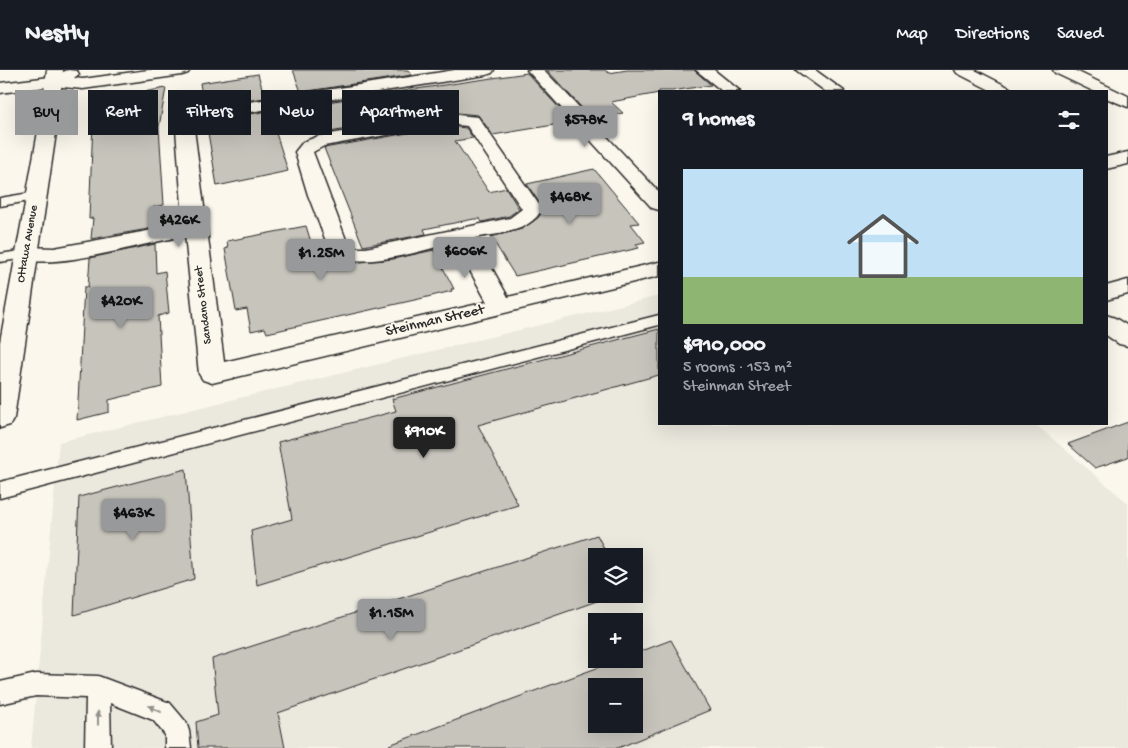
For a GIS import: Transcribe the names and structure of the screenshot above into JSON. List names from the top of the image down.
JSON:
{
  "streets": {
    "street": ["Ottawa Avenue", "Sandano Street", "Steinman Street"]
  },
  "crossings": [
    ["Sandano Street", "Steinman Street"]
  ],
  "page": {
    "header": "Nestly",
    "nav": ["Map", "Directions", "Saved"],
    "chip": [
      "Buy",
      "Rent",
      "Filters",
      "New",
      "Apartment"
    ],
    "heading": "9 homes",
    "price": [
      "$578K",
      "$468K",
      "$426K",
      "$606K",
      "$1.25M",
      "$420K",
      "$910K",
      "$463K",
      "$1.15M"
    ],
    "list": [
      {
        "name": "$910,000",
        "note": "5 rooms · 153 m² · Steinman Street"
      }
    ],
    "map_buttons": ["+", "−"]
  }
}
